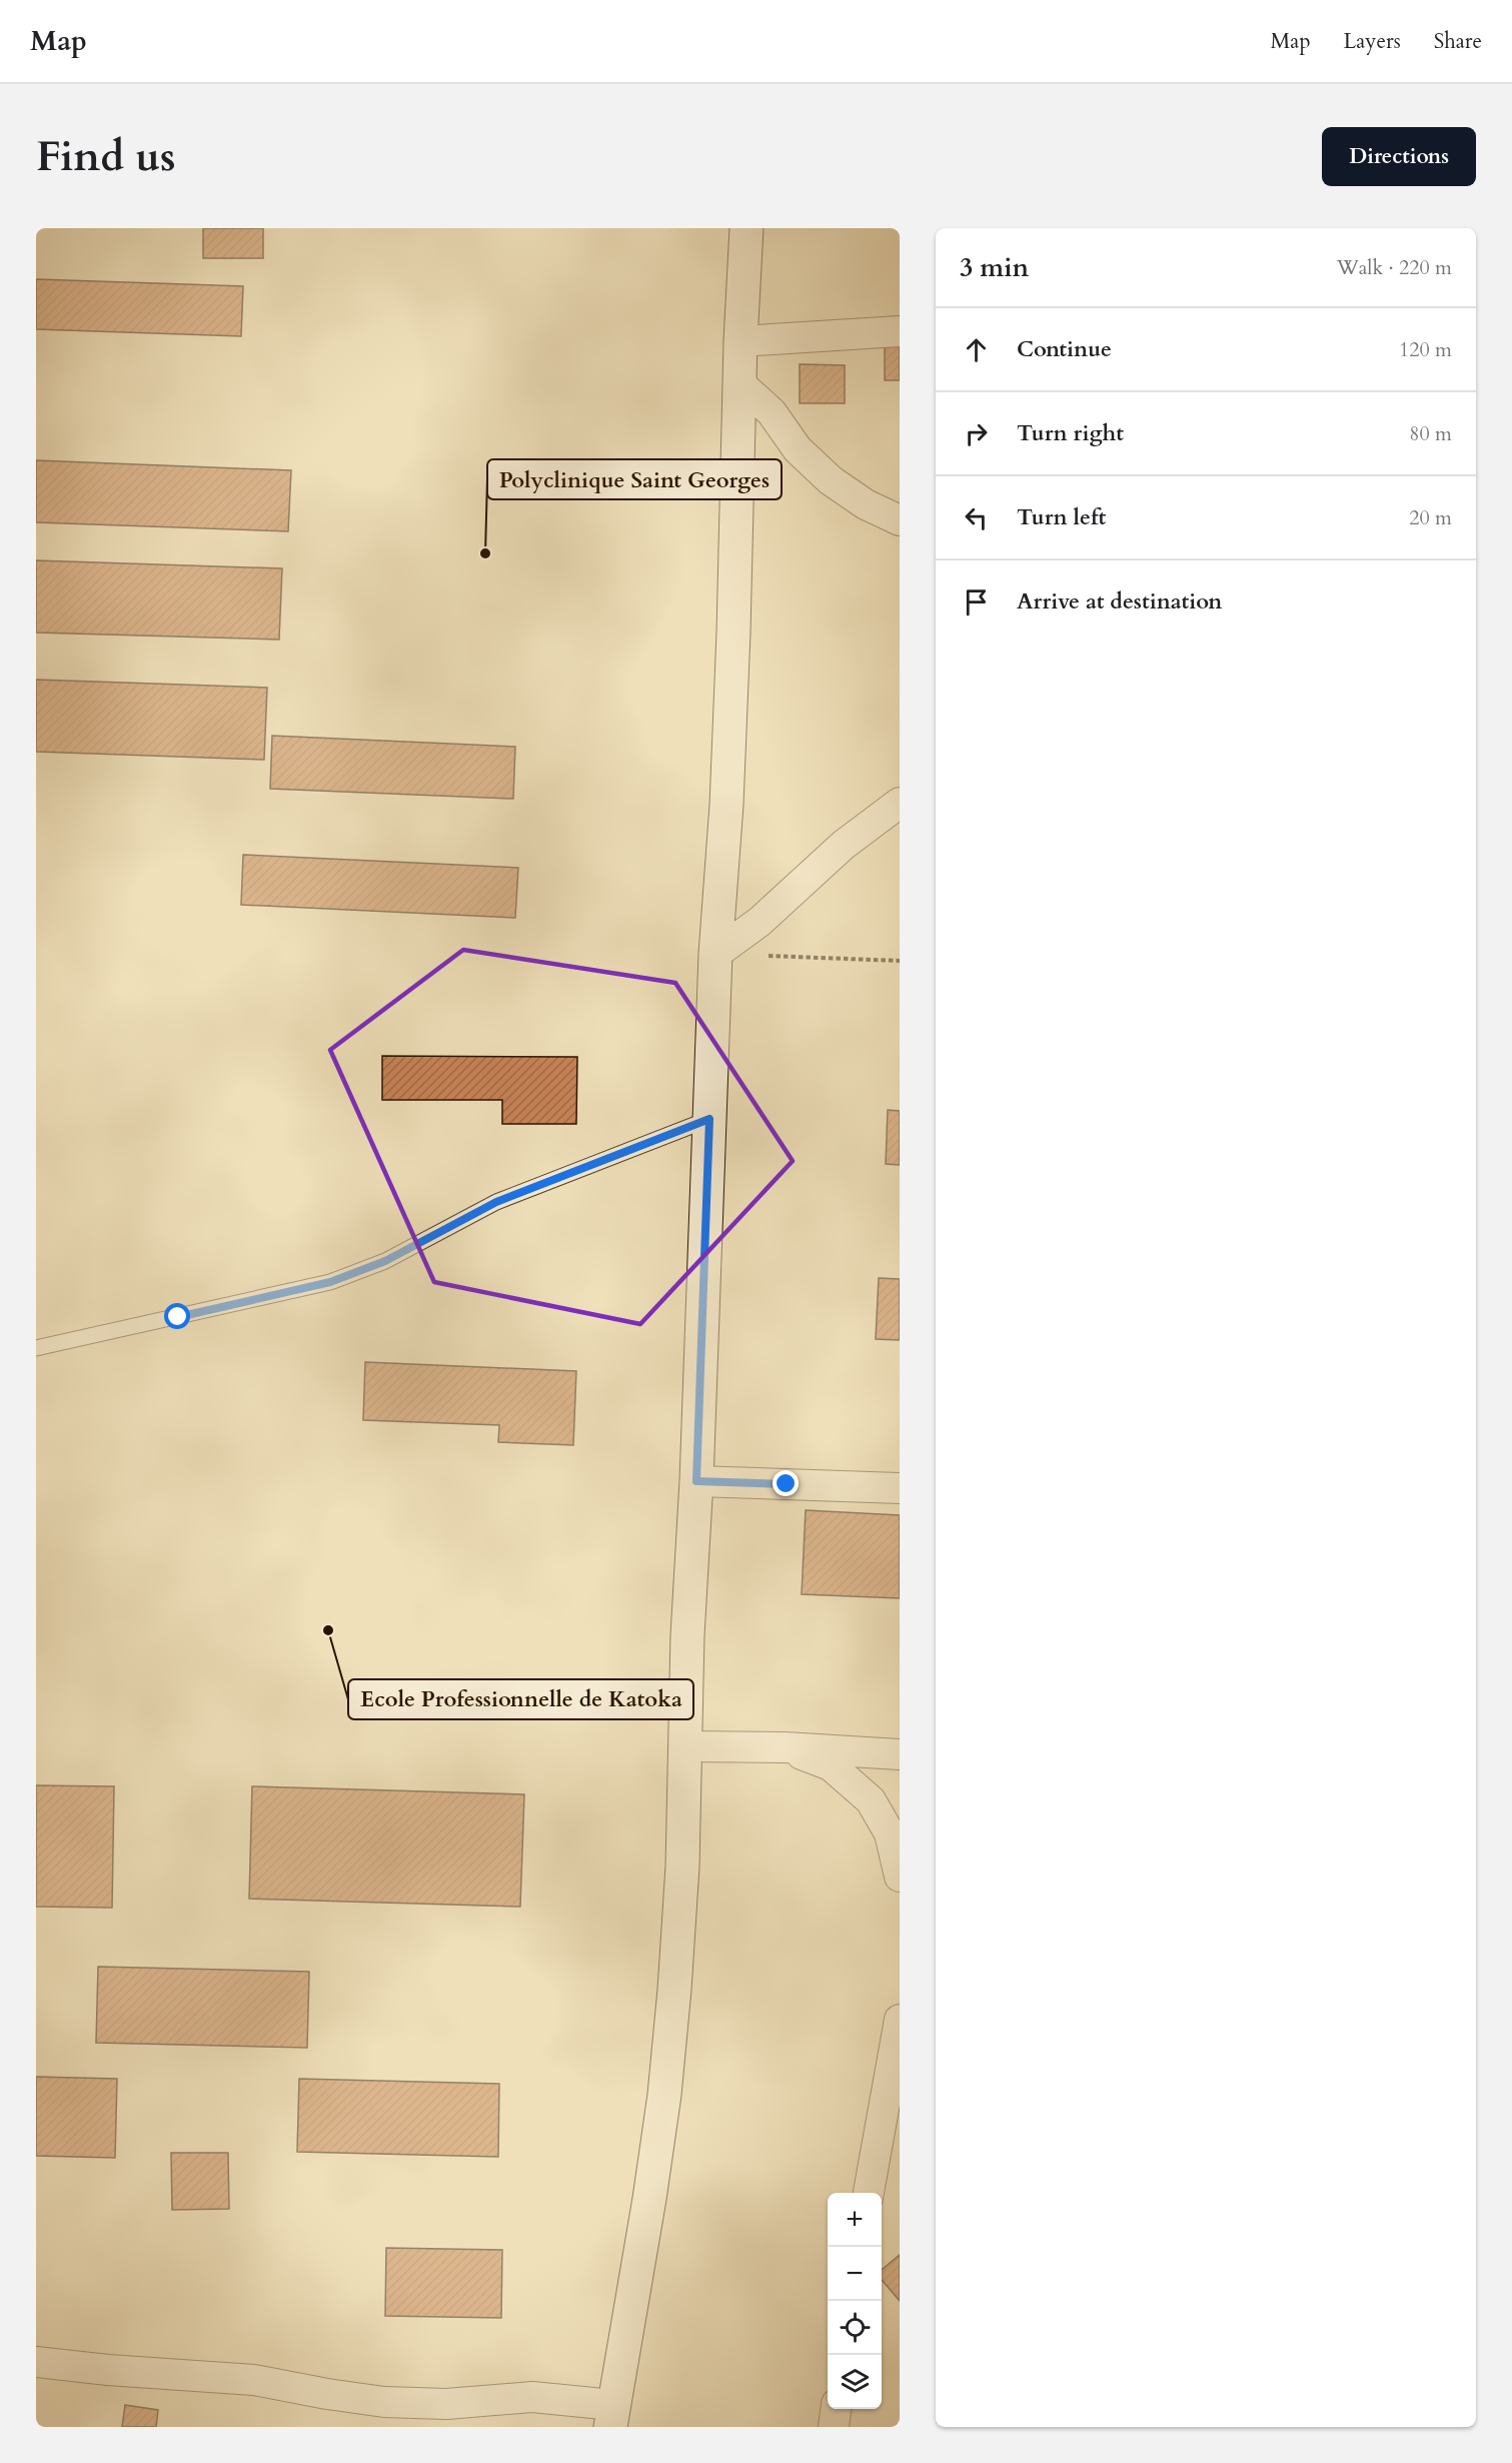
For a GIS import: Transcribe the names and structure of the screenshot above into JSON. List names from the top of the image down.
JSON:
{
  "places": ["Polyclinique Saint Georges", "Ecole Professionnelle de Katoka"],
  "page": {
    "header": "Map",
    "nav": ["Map", "Layers", "Share"],
    "buttons": "Directions",
    "title": "Find us",
    "heading": ["3 min", "Walk · 220 m"],
    "list": [
      ["Continue", "120 m"],
      ["Turn right", "80 m"],
      ["Turn left", "20 m"],
      "Arrive at destination"
    ],
    "map_buttons": ["+", "−"]
  }
}
